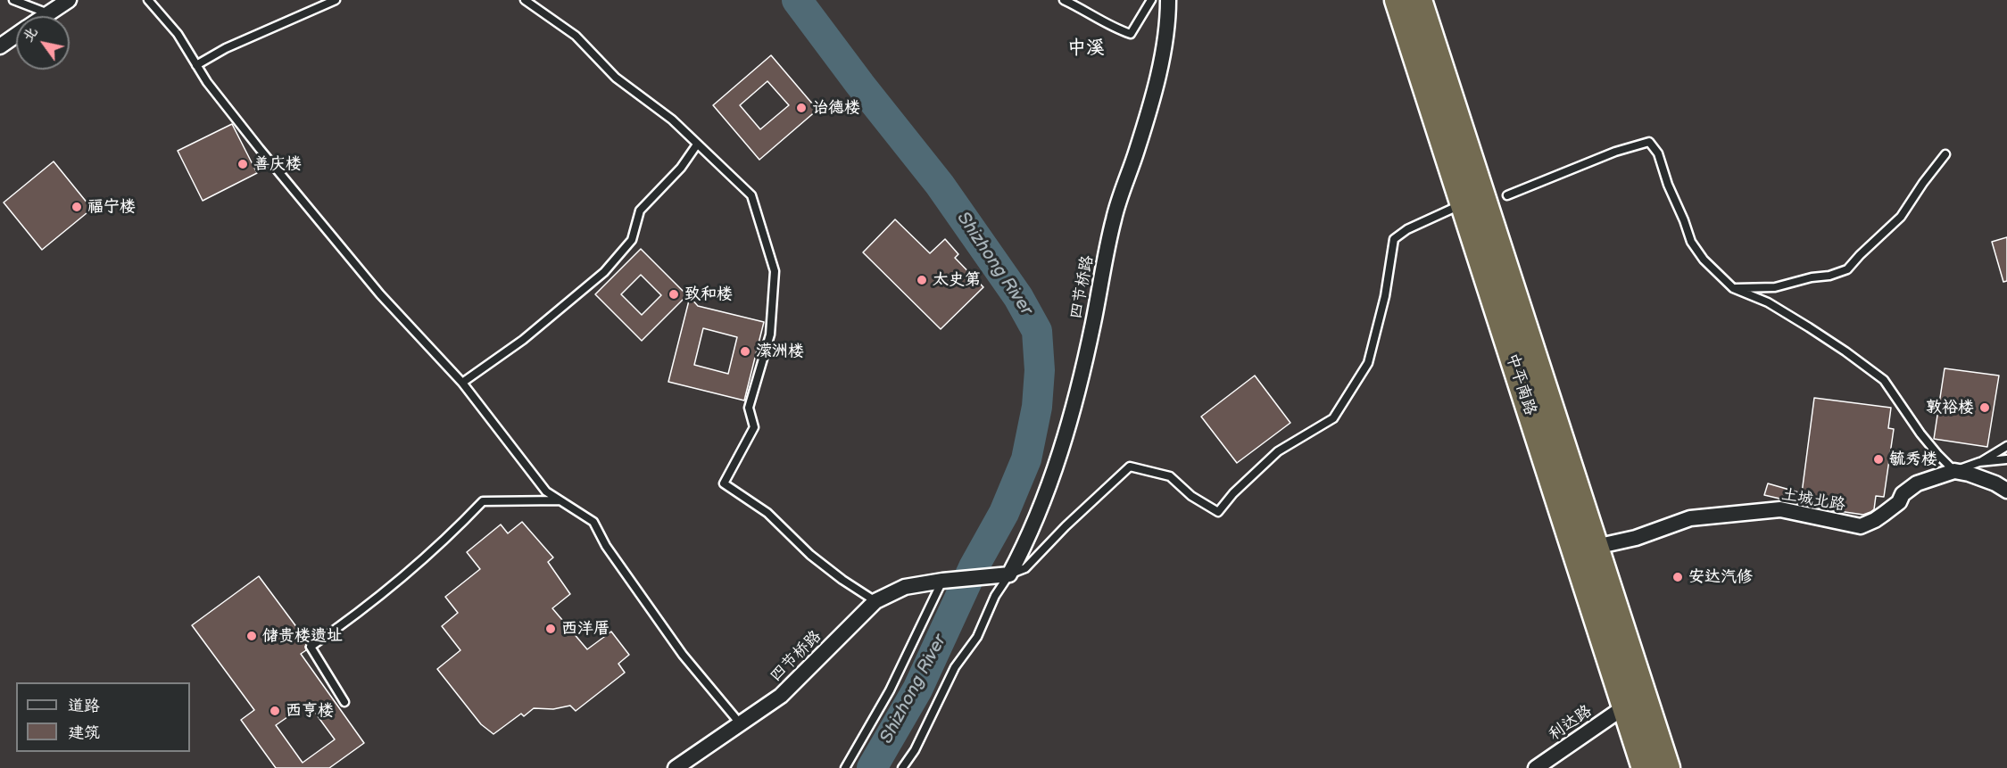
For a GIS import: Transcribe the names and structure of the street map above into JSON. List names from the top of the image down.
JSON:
{
  "streets": {
    "highway": ["中平南路"],
    "street": ["四节桥路", "土城北路", "利达路"]
  },
  "crossings": [
    ["中平南路", "利达路"]
  ],
  "districts": ["中溪"],
  "water": ["Shizhong River"],
  "places": [
    "诒德楼",
    "善庆楼",
    "福宁楼",
    "太史第",
    "致和楼",
    "潆洲楼",
    "敦裕楼",
    "毓秀楼",
    "安达汽修",
    "西洋厝",
    "储贵楼遗址",
    "西亨楼"
  ],
  "legend": ["道路", "建筑"],
  "north": "top left"
}
